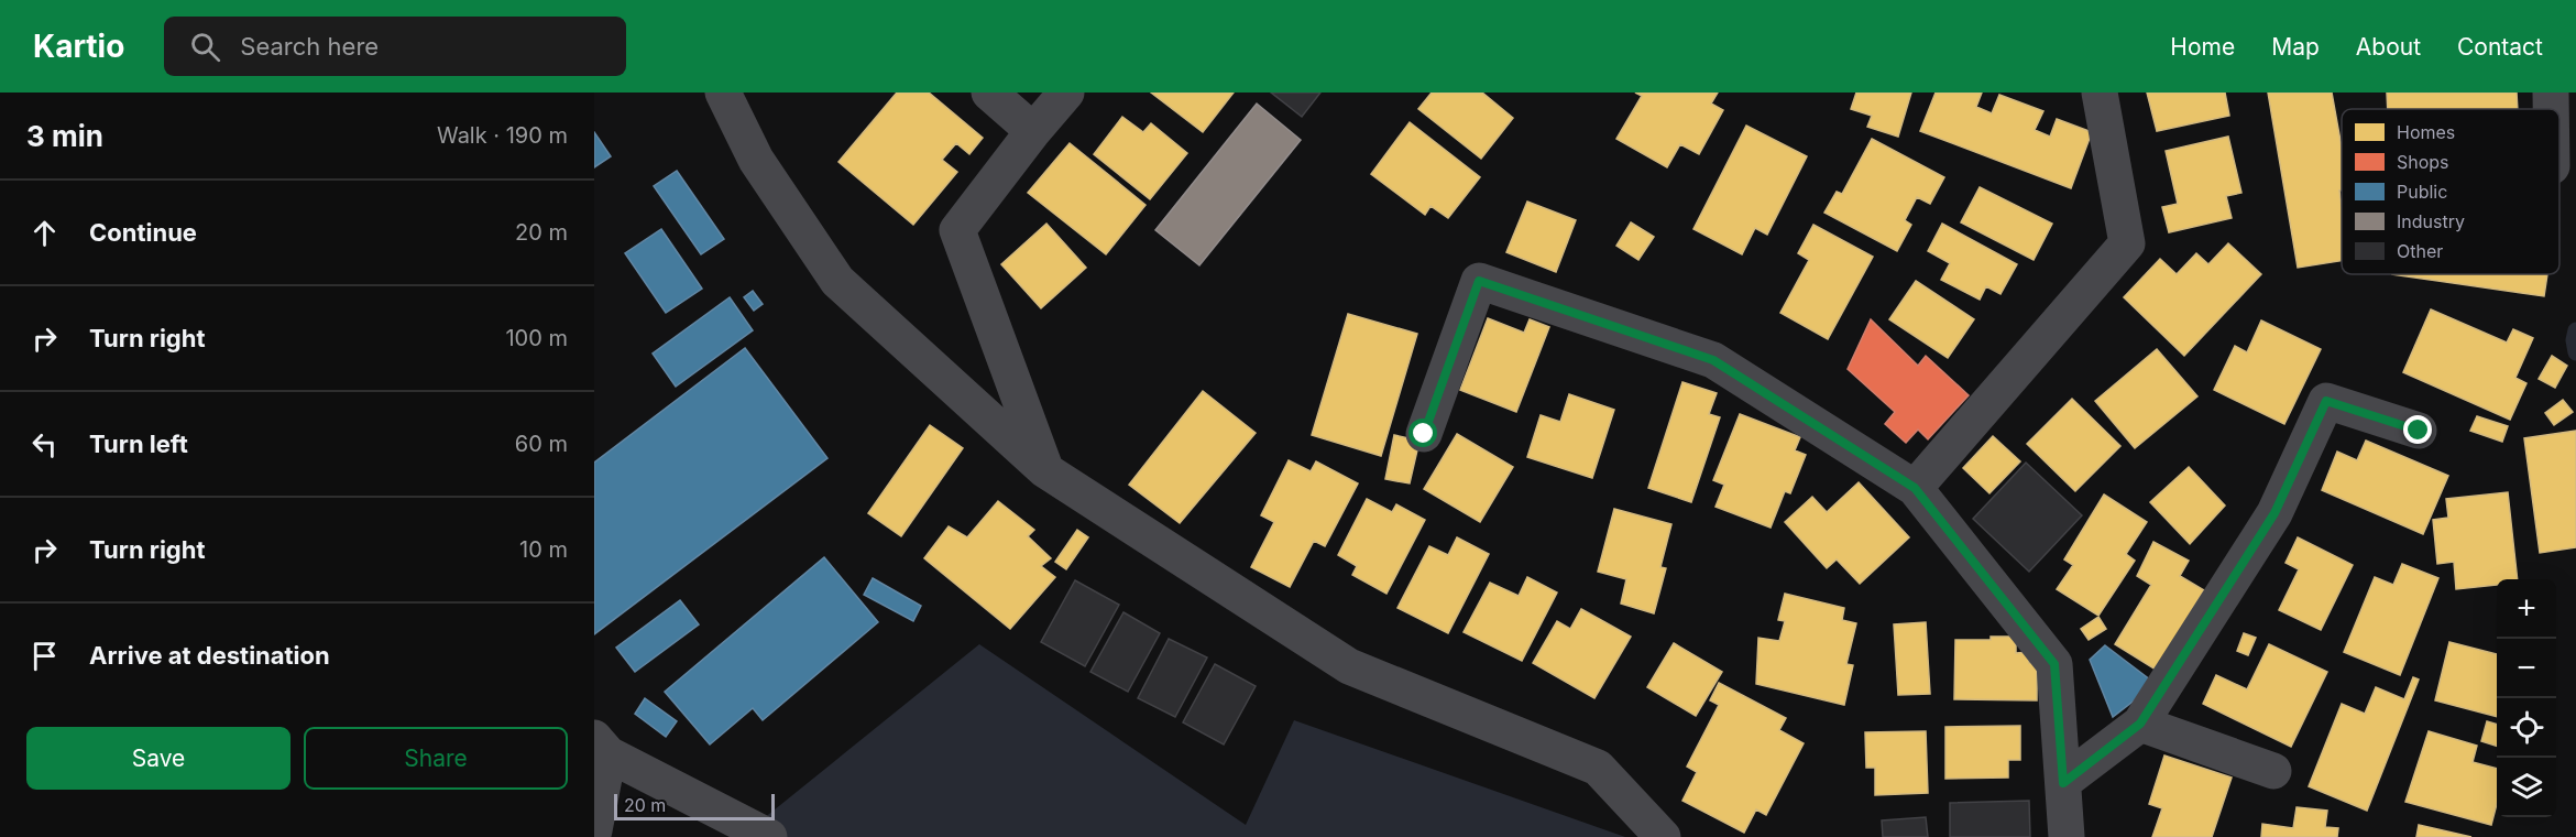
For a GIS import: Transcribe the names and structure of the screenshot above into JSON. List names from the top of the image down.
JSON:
{
  "legend": [
    "Homes",
    "Shops",
    "Public",
    "Industry",
    "Other"
  ],
  "scale_bar": "20 m",
  "page": {
    "header": "Kartio",
    "search": "Search here",
    "nav": [
      "Home",
      "Map",
      "About",
      "Contact"
    ],
    "heading": ["3 min", "Walk · 190 m"],
    "list": [
      ["Continue", "20 m"],
      ["Turn right", "100 m"],
      ["Turn left", "60 m"],
      ["Turn right", "10 m"],
      "Arrive at destination"
    ],
    "map_buttons": ["+", "−"],
    "buttons": ["Save", "Share"],
    "scale": "20 m"
  }
}
